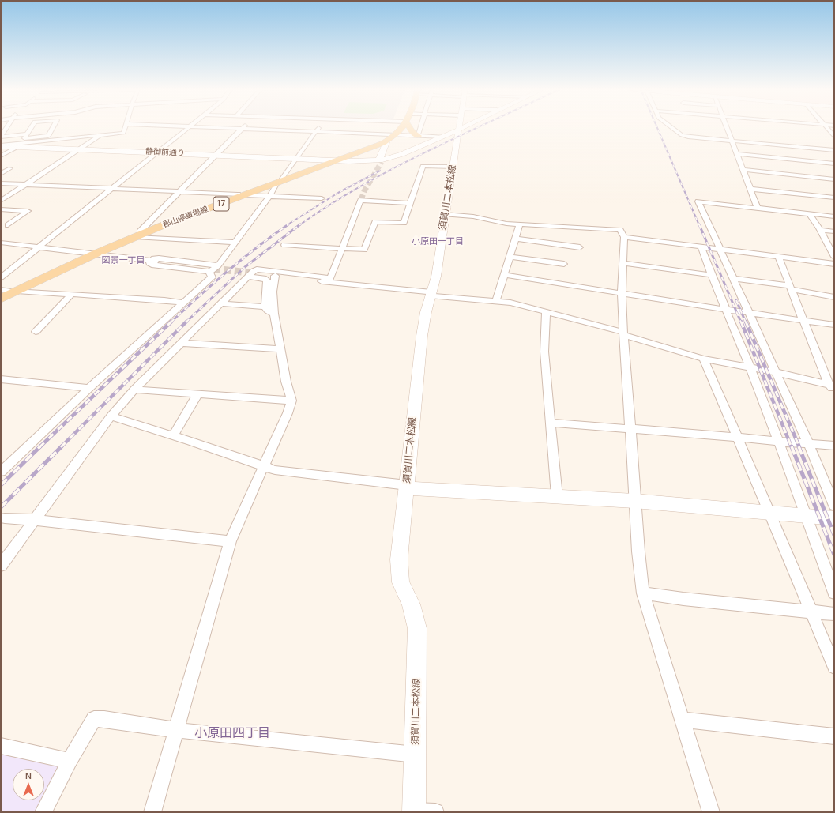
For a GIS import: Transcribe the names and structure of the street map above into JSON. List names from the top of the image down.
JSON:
{
  "streets": {
    "main road": ["17", "郡山停車場線"],
    "street": ["静御前通り", "須賀川二本松線"]
  },
  "crossings": [
    ["静御前通り", "郡山停車場線"]
  ],
  "districts": ["小原田一丁目", "図景一丁目", "小原田四丁目"],
  "north": "top"
}
